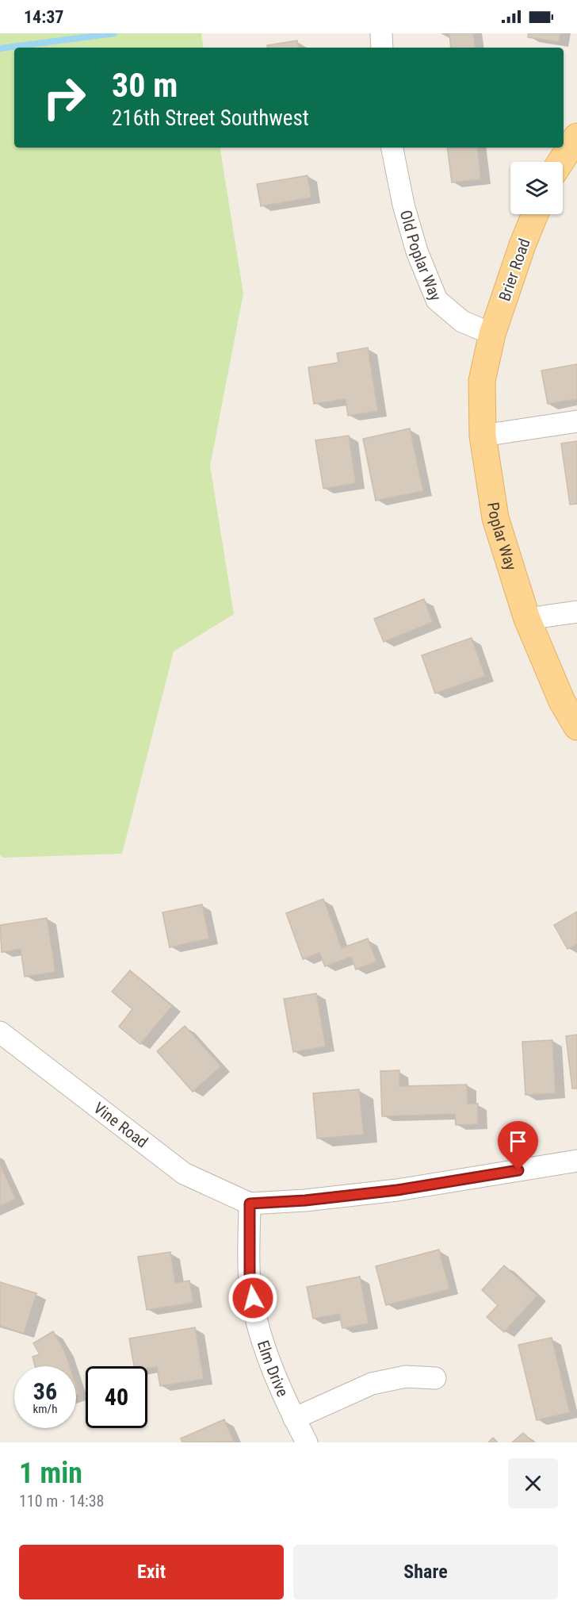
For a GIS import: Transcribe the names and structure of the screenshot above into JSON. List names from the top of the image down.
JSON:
{
  "streets": {
    "main road": ["Brier Road", "Poplar Way"],
    "street": ["Old Poplar Way", "Vine Road", "Elm Drive"]
  },
  "crossings": [
    ["Old Poplar Way", "Brier Road"],
    ["Old Poplar Way", "Poplar Way"],
    ["Brier Road", "Poplar Way"],
    ["Vine Road", "Elm Drive"]
  ],
  "page": {
    "status": "14:37",
    "turn": ["30 m", "216th Street Southwest"],
    "speed": "36 km/h",
    "limit": "40",
    "heading": ["1 min", "110 m · 14:38"],
    "buttons": ["Exit", "Share"]
  }
}
